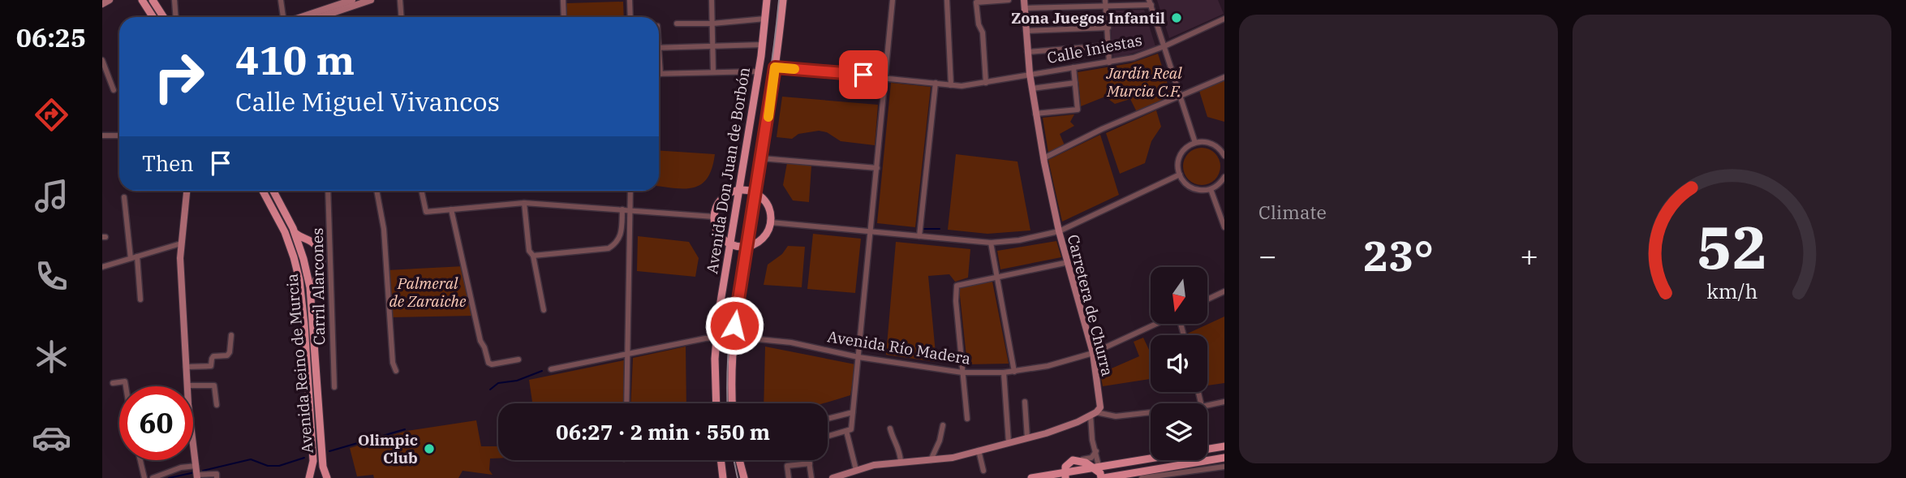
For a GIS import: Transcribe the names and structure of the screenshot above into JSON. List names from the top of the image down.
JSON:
{
  "streets": {
    "main road": ["Avenida Don Juan de Borbón", "Avenida Reino de Murcia"],
    "street": [
      "Calle Iniestas",
      "Carril Alarcones",
      "Carretera de Churra",
      "Avenida Río Madera"
    ]
  },
  "crossings": [
    ["Calle Iniestas", "Avenida Don Juan de Borbón"],
    ["Calle Iniestas", "Carretera de Churra"],
    ["Avenida Don Juan de Borbón", "Avenida Río Madera"],
    ["Carretera de Churra", "Avenida Río Madera"]
  ],
  "parks": ["Jardín Real Murcia C.F.", "Palmeral de Zaraiche"],
  "places": ["Zona Juegos Infantil", "Olimpic Club"],
  "north": "bottom",
  "page": {
    "tabs": "06:25",
    "tile": "Climate",
    "turn": ["410 m", "Calle Miguel Vivancos"],
    "then": "Then",
    "heat": ["−", "23°", "+"],
    "limit": "60",
    "trip": "06:27 · 2 min · 550 m",
    "gauge": ["52", "km/h"]
  }
}
